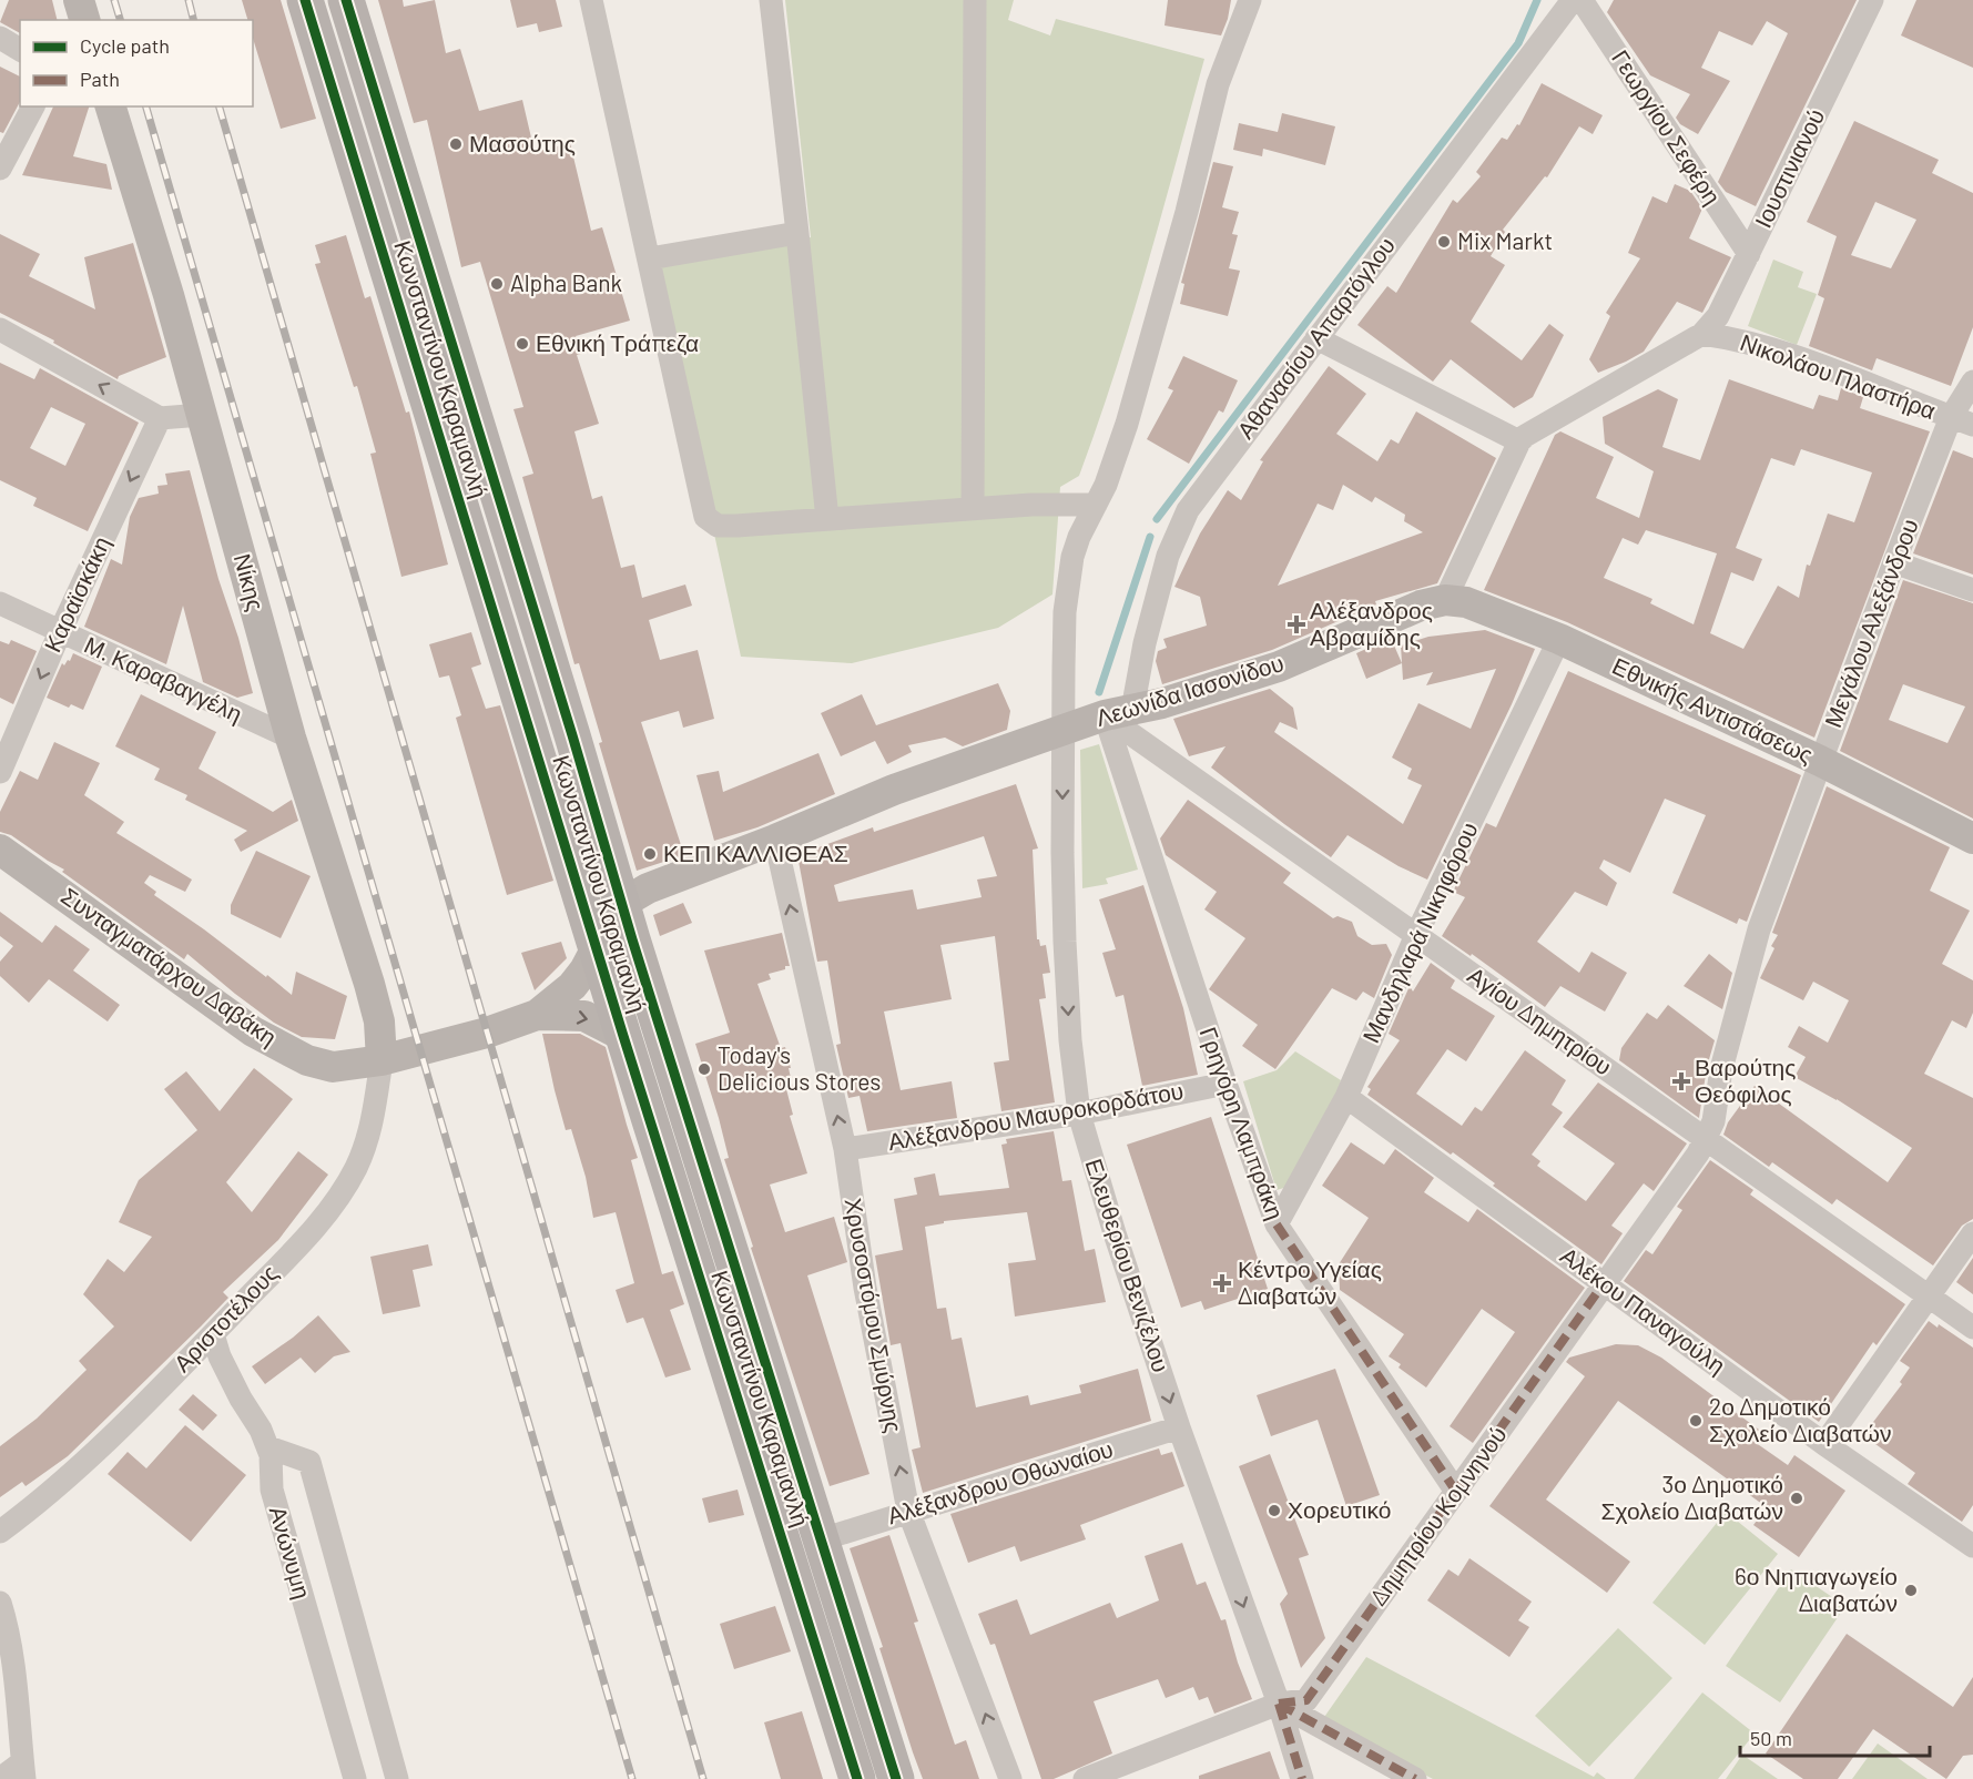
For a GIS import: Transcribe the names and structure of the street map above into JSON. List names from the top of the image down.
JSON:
{
  "streets": {
    "main road": ["Κωνσταντίνου Καραμανλή"],
    "street": [
      "Γεωργίου Σεφέρη",
      "Ιουστινιανού",
      "Αθανασίου Απαρτόγλου",
      "Νικολάου Πλαστήρα",
      "Νίκης",
      "Καραϊσκάκη",
      "Μεγάλου Αλεξάνδρου",
      "Μ. Καραβαγγέλη",
      "Λεωνίδα Ιασονίδου",
      "Εθνικής Αντιστάσεως",
      "Μανδηλαρά Νικηφόρου",
      "Συνταγματάρχου Δαβάκη",
      "Αγίου Δημητρίου",
      "Αλέξανδρου Μαυροκορδάτου",
      "Γρηγόρη Λαμπράκη",
      "Ελευθερίου Βενιζέλου",
      "Αλέκου Παναγούλη",
      "Χρυσοστόμου Σμύρνης",
      "Αριστοτέλους",
      "Αλέξανδρου Οθωναίου",
      "Δημητρίου Κομνηνού",
      "Ανώνυμη"
    ]
  },
  "crossings": [
    ["Γεωργίου Σεφέρη", "Ιουστινιανού"],
    ["Ιουστινιανού", "Νικολάου Πλαστήρα"],
    ["Αθανασίου Απαρτόγλου", "Λεωνίδα Ιασονίδου"],
    ["Αθανασίου Απαρτόγλου", "Αγίου Δημητρίου"],
    ["Αθανασίου Απαρτόγλου", "Γρηγόρη Λαμπράκη"],
    ["Κωνσταντίνου Καραμανλή", "Λεωνίδα Ιασονίδου"],
    ["Κωνσταντίνου Καραμανλή", "Συνταγματάρχου Δαβάκη"],
    ["Κωνσταντίνου Καραμανλή", "Αλέξανδρου Οθωναίου"],
    ["Νικολάου Πλαστήρα", "Μεγάλου Αλεξάνδρου"],
    ["Νίκης", "Μ. Καραβαγγέλη"],
    ["Νίκης", "Συνταγματάρχου Δαβάκη"],
    ["Νίκης", "Αριστοτέλους"],
    ["Καραϊσκάκη", "Μ. Καραβαγγέλη"],
    ["Μεγάλου Αλεξάνδρου", "Εθνικής Αντιστάσεως"],
    ["Μεγάλου Αλεξάνδρου", "Αγίου Δημητρίου"],
    ["Μεγάλου Αλεξάνδρου", "Δημητρίου Κομνηνού"],
    ["Λεωνίδα Ιασονίδου", "Εθνικής Αντιστάσεως"],
    ["Λεωνίδα Ιασονίδου", "Συνταγματάρχου Δαβάκη"],
    ["Λεωνίδα Ιασονίδου", "Αγίου Δημητρίου"],
    ["Λεωνίδα Ιασονίδου", "Γρηγόρη Λαμπράκη"],
    ["Λεωνίδα Ιασονίδου", "Ελευθερίου Βενιζέλου"],
    ["Λεωνίδα Ιασονίδου", "Χρυσοστόμου Σμύρνης"],
    ["Εθνικής Αντιστάσεως", "Μανδηλαρά Νικηφόρου"],
    ["Μανδηλαρά Νικηφόρου", "Αγίου Δημητρίου"],
    ["Μανδηλαρά Νικηφόρου", "Γρηγόρη Λαμπράκη"],
    ["Μανδηλαρά Νικηφόρου", "Αλέκου Παναγούλη"],
    ["Συνταγματάρχου Δαβάκη", "Αριστοτέλους"],
    ["Αγίου Δημητρίου", "Γρηγόρη Λαμπράκη"],
    ["Αγίου Δημητρίου", "Δημητρίου Κομνηνού"],
    ["Αλέξανδρου Μαυροκορδάτου", "Γρηγόρη Λαμπράκη"],
    ["Αλέξανδρου Μαυροκορδάτου", "Ελευθερίου Βενιζέλου"],
    ["Αλέξανδρου Μαυροκορδάτου", "Χρυσοστόμου Σμύρνης"],
    ["Γρηγόρη Λαμπράκη", "Δημητρίου Κομνηνού"],
    ["Ελευθερίου Βενιζέλου", "Αλέξανδρου Οθωναίου"],
    ["Ελευθερίου Βενιζέλου", "Δημητρίου Κομνηνού"],
    ["Αλέκου Παναγούλη", "Δημητρίου Κομνηνού"],
    ["Χρυσοστόμου Σμύρνης", "Αλέξανδρου Οθωναίου"],
    ["Αριστοτέλους", "Ανώνυμη"]
  ],
  "one_way": ["Καραϊσκάκη", "Ελευθερίου Βενιζέλου", "Χρυσοστόμου Σμύρνης"],
  "places": {
    "other": [
      "Μασούτης",
      "Mix Markt",
      "Alpha Bank",
      "Εθνική Τράπεζα",
      "ΚΕΠ ΚΑΛΛΙΘΕΑΣ",
      "Today's Delicious Stores",
      "2ο Δημοτικό Σχολείο Διαβατών",
      "3ο Δημοτικό Σχολείο Διαβατών",
      "Χορευτικό",
      "6ο Νηπιαγωγείο Διαβατών"
    ],
    "health": ["Αλέξανδρος Αβραμίδης", "Βαρούτης Θεόφιλος", "Κέντρο Υγείας Διαβατών"]
  },
  "legend": ["Cycle path", "Path"],
  "scale_bar": "50 m"
}
